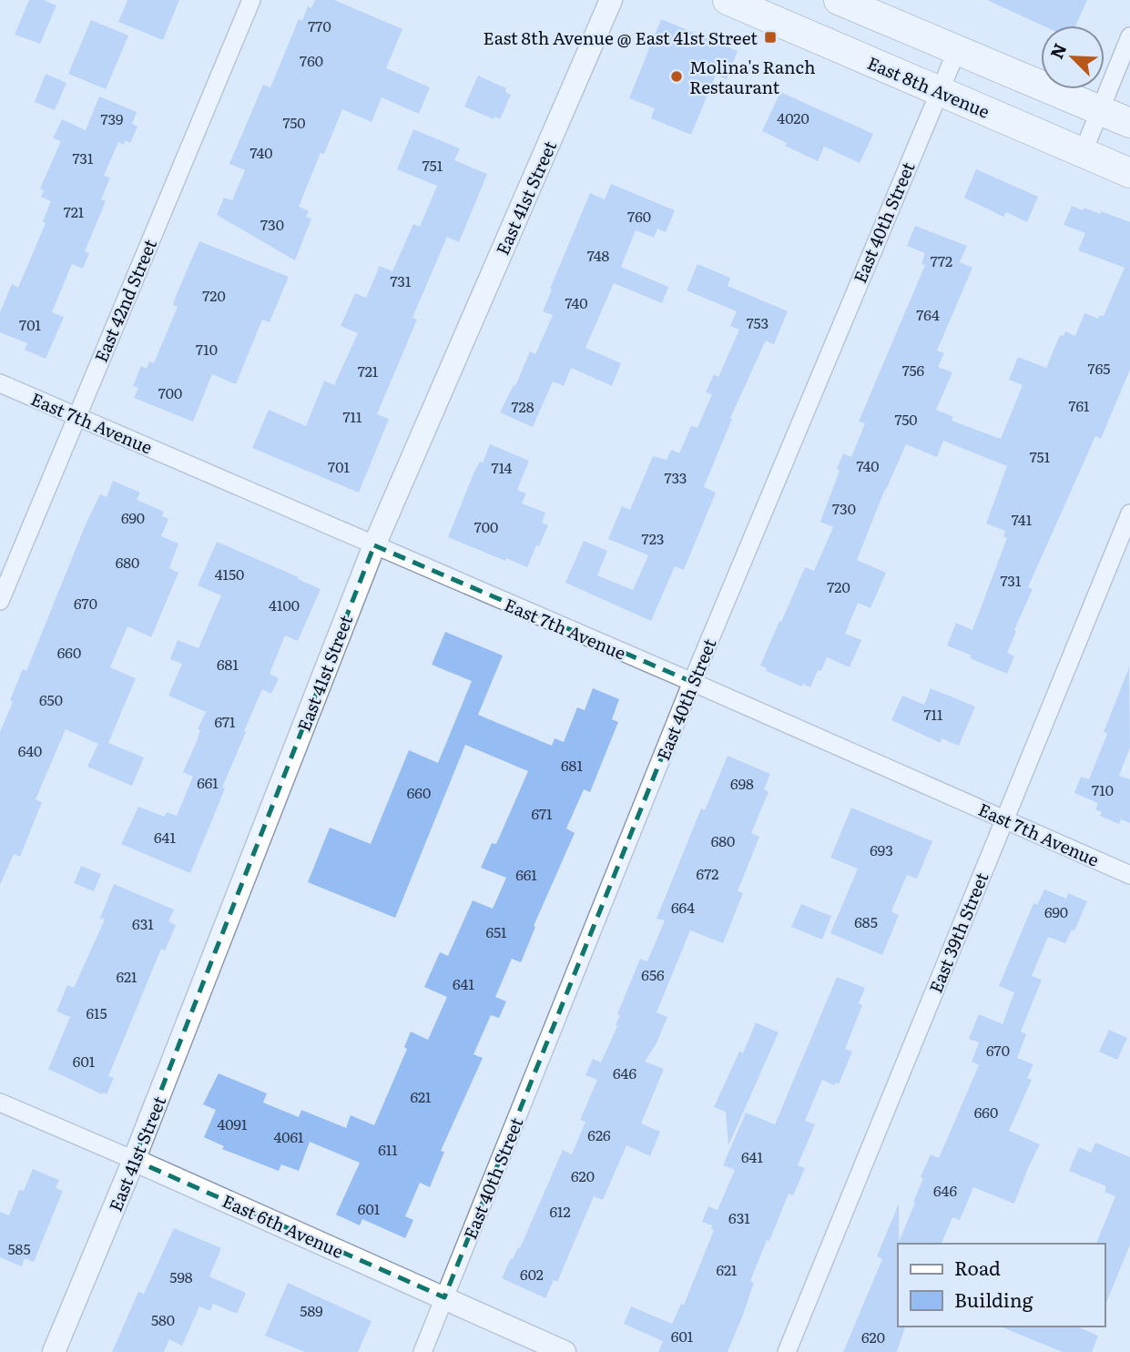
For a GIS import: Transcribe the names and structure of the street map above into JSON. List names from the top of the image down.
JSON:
{
  "streets": {
    "main road": ["East 8th Avenue"],
    "street": [
      "East 41st Street",
      "East 40th Street",
      "East 42nd Street",
      "East 7th Avenue",
      "East 39th Street",
      "East 6th Avenue"
    ]
  },
  "crossings": [
    ["East 8th Avenue", "East 40th Street"],
    ["East 41st Street", "East 7th Avenue"],
    ["East 41st Street", "East 6th Avenue"],
    ["East 40th Street", "East 7th Avenue"],
    ["East 40th Street", "East 6th Avenue"],
    ["East 42nd Street", "East 7th Avenue"],
    ["East 7th Avenue", "East 39th Street"]
  ],
  "places": {
    "transit": ["East 8th Avenue @ East 41st Street"],
    "other": ["Molina's Ranch Restaurant"]
  },
  "house_numbers": [
    "770",
    "760",
    "4020",
    "739",
    "750",
    "740",
    "731",
    "751",
    "721",
    "760",
    "730",
    "748",
    "772",
    "731",
    "720",
    "740",
    "764",
    "753",
    "701",
    "710",
    "765",
    "756",
    "721",
    "700",
    "761",
    "728",
    "711",
    "750",
    "751",
    "740",
    "701",
    "714",
    "733",
    "730",
    "690",
    "741",
    "700",
    "723",
    "680",
    "4150",
    "731",
    "720",
    "670",
    "4100",
    "660",
    "681",
    "650",
    "711",
    "671",
    "640",
    "681",
    "661",
    "698",
    "710",
    "660",
    "671",
    "641",
    "680",
    "693",
    "672",
    "661",
    "664",
    "690",
    "685",
    "631",
    "651",
    "656",
    "621",
    "641",
    "615",
    "670",
    "601",
    "646",
    "621",
    "660",
    "4091",
    "626",
    "4061",
    "611",
    "641",
    "620",
    "646",
    "601",
    "612",
    "631",
    "585",
    "621",
    "602",
    "598",
    "589",
    "580",
    "601",
    "620"
  ],
  "legend": ["Road", "Building"],
  "north": "top left"
}
